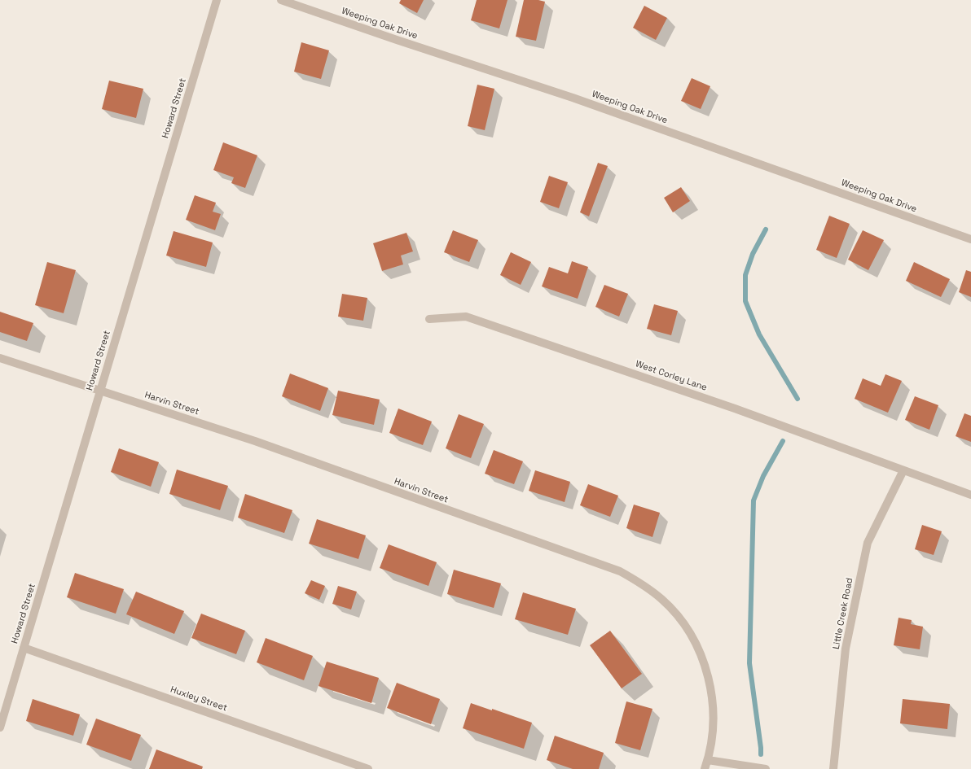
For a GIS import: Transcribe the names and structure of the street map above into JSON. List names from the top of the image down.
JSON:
{
  "streets": {
    "street": [
      "Weeping Oak Drive",
      "Howard Street",
      "West Corley Lane",
      "Harvin Street",
      "Little Creek Road",
      "Huxley Street"
    ]
  },
  "crossings": [
    ["Howard Street", "Harvin Street"],
    ["Howard Street", "Huxley Street"],
    ["West Corley Lane", "Little Creek Road"]
  ]
}
